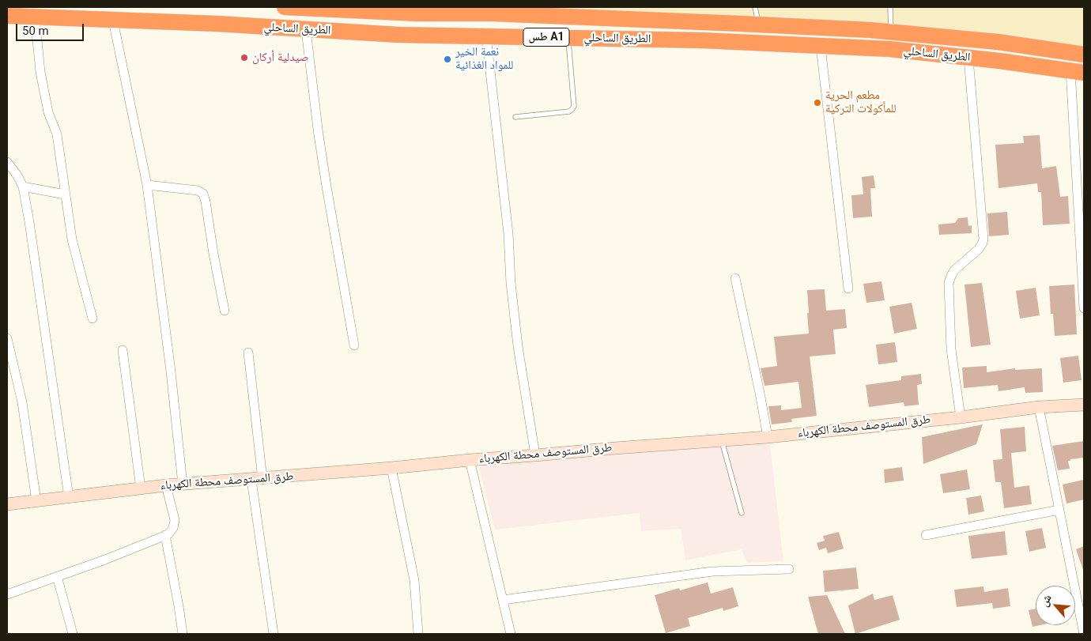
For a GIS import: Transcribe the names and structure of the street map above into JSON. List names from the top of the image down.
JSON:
{
  "streets": {
    "highway": ["الطريق الساحلي", "طس A1"],
    "street": ["طرق المستوصف محطة الكهرباء"]
  },
  "places": ["صيدلية أركان", "نعمة الخير للمواد الغذائية", "مطعم الحرية للمأكولات التركية"],
  "scale_bar": "50 m",
  "north": "top left"
}
